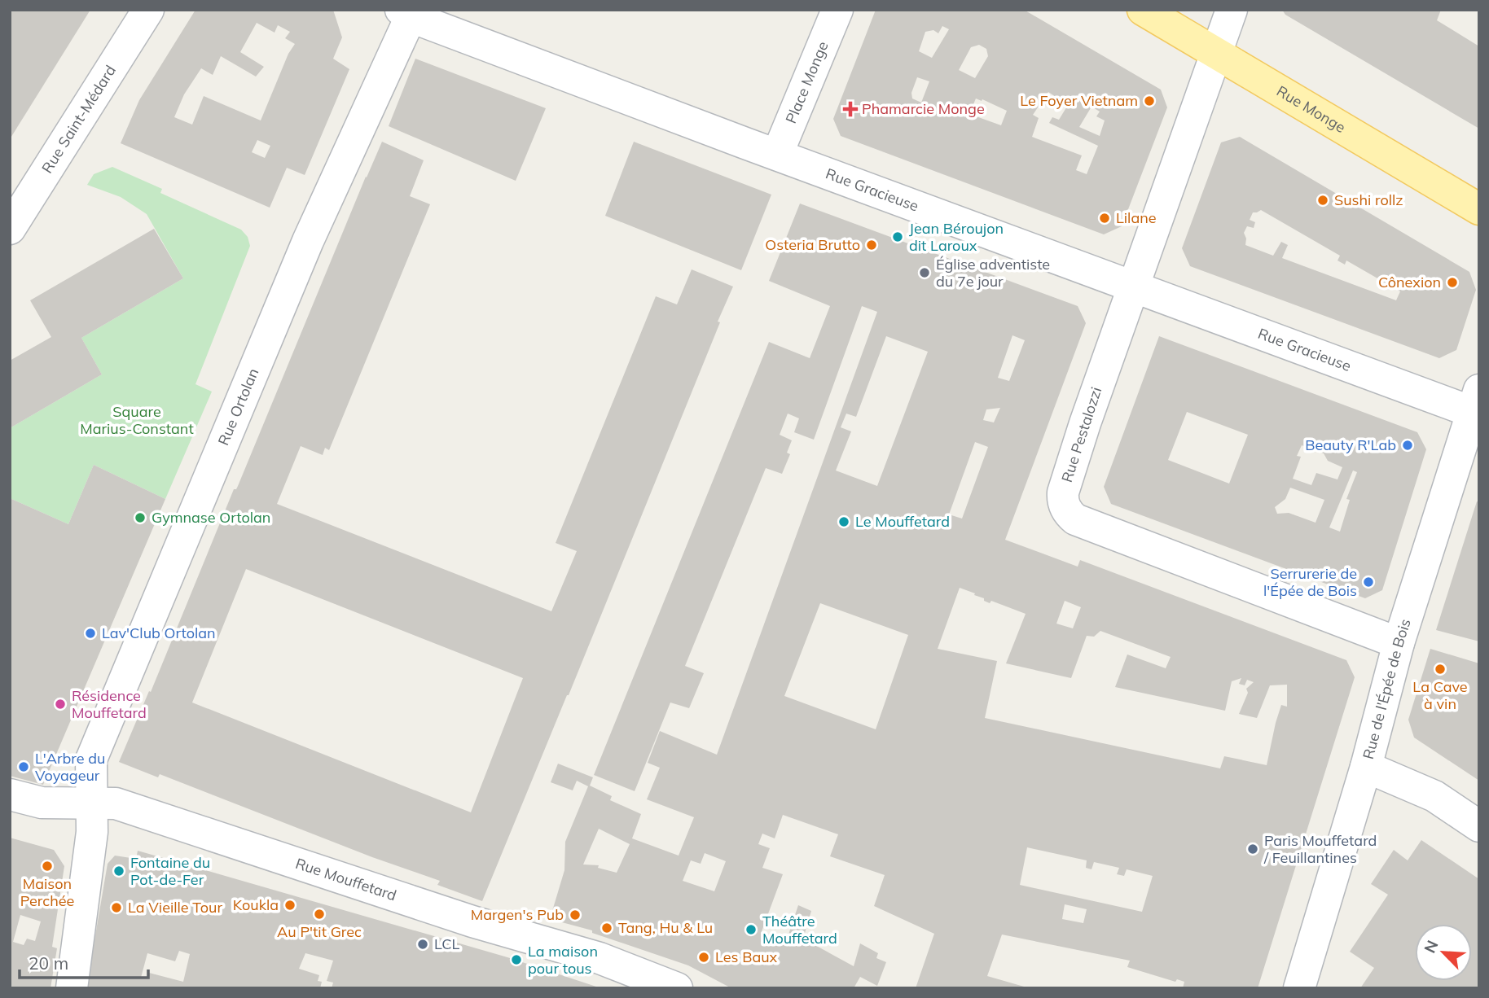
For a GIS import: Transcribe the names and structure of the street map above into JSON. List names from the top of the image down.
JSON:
{
  "streets": {
    "main road": ["Rue Monge"],
    "street": [
      "Place Monge",
      "Rue Saint-Médard",
      "Rue Gracieuse",
      "Rue Ortolan",
      "Rue Pestalozzi",
      "Rue de l'Épée de Bois",
      "Rue Mouffetard"
    ]
  },
  "crossings": [
    ["Place Monge", "Rue Gracieuse"],
    ["Rue Monge", "Rue Pestalozzi"],
    ["Rue Gracieuse", "Rue Ortolan"],
    ["Rue Gracieuse", "Rue Pestalozzi"],
    ["Rue Gracieuse", "Rue de l'Épée de Bois"],
    ["Rue Ortolan", "Rue Mouffetard"],
    ["Rue Pestalozzi", "Rue de l'Épée de Bois"]
  ],
  "parks": ["Square Marius-Constant"],
  "places": {
    "other": [
      "Le Foyer Vietnam",
      "Sushi rollz",
      "Lilane",
      "Jean Béroujon dit Laroux",
      "Osteria Brutto",
      "Église adventiste du 7e jour",
      "Cônexion",
      "Beauty R'Lab",
      "Gymnase Ortolan",
      "Le Mouffetard",
      "Serrurerie de l'Épée de Bois",
      "Lav'Club Ortolan",
      "La Cave à vin",
      "Résidence Mouffetard",
      "L'Arbre du Voyageur",
      "Paris Mouffetard / Feuillantines",
      "Maison Perchée",
      "Fontaine du Pot-de-Fer",
      "Koukla",
      "La Vieille Tour",
      "Au P'tit Grec",
      "Margen's Pub",
      "Tang, Hu & Lu",
      "Théâtre Mouffetard",
      "LCL",
      "Les Baux",
      "La maison pour tous"
    ],
    "health": ["Phamarcie Monge"]
  },
  "scale_bar": "20 m",
  "north": "top left"
}
